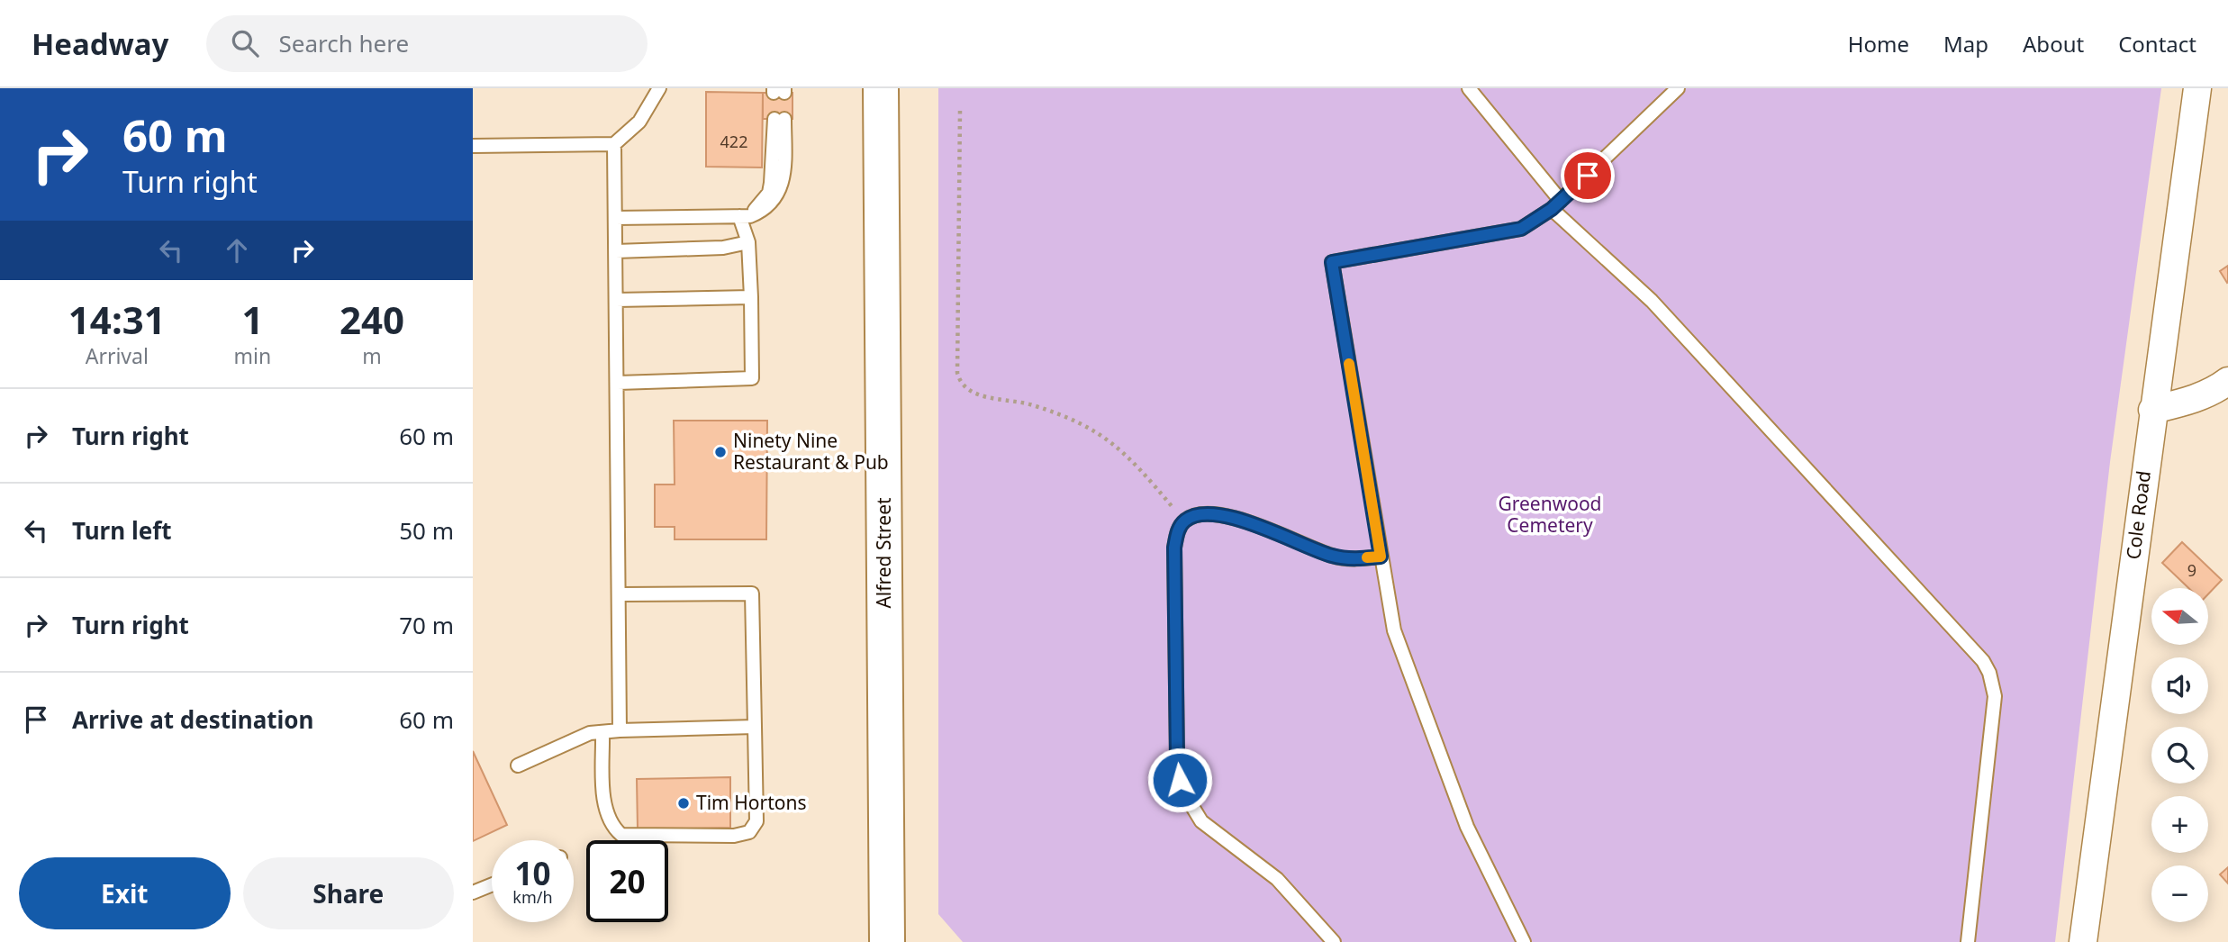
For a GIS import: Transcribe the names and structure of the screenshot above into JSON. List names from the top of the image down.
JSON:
{
  "streets": {
    "main road": ["Alfred Street"],
    "street": ["Cole Road"]
  },
  "parks": ["Greenwood Cemetery"],
  "places": ["Ninety Nine Restaurant & Pub", "Tim Hortons"],
  "house_numbers": ["422", "9"],
  "north": "left",
  "page": {
    "header": "Headway",
    "search": "Search here",
    "nav": [
      "Home",
      "Map",
      "About",
      "Contact"
    ],
    "turn": ["60 m", "Turn right"],
    "eta": [
      "14:31",
      "Arrival",
      "1",
      "min",
      "240",
      "m"
    ],
    "list": [
      {
        "name": "Turn right",
        "value": "60 m"
      },
      {
        "name": "Turn left",
        "value": "50 m"
      },
      {
        "name": "Turn right",
        "value": "70 m"
      },
      {
        "name": "Arrive at destination",
        "value": "60 m"
      }
    ],
    "map_buttons": ["+", "−"],
    "speed": "10 km/h",
    "limit": "20",
    "buttons": ["Exit", "Share"]
  }
}
